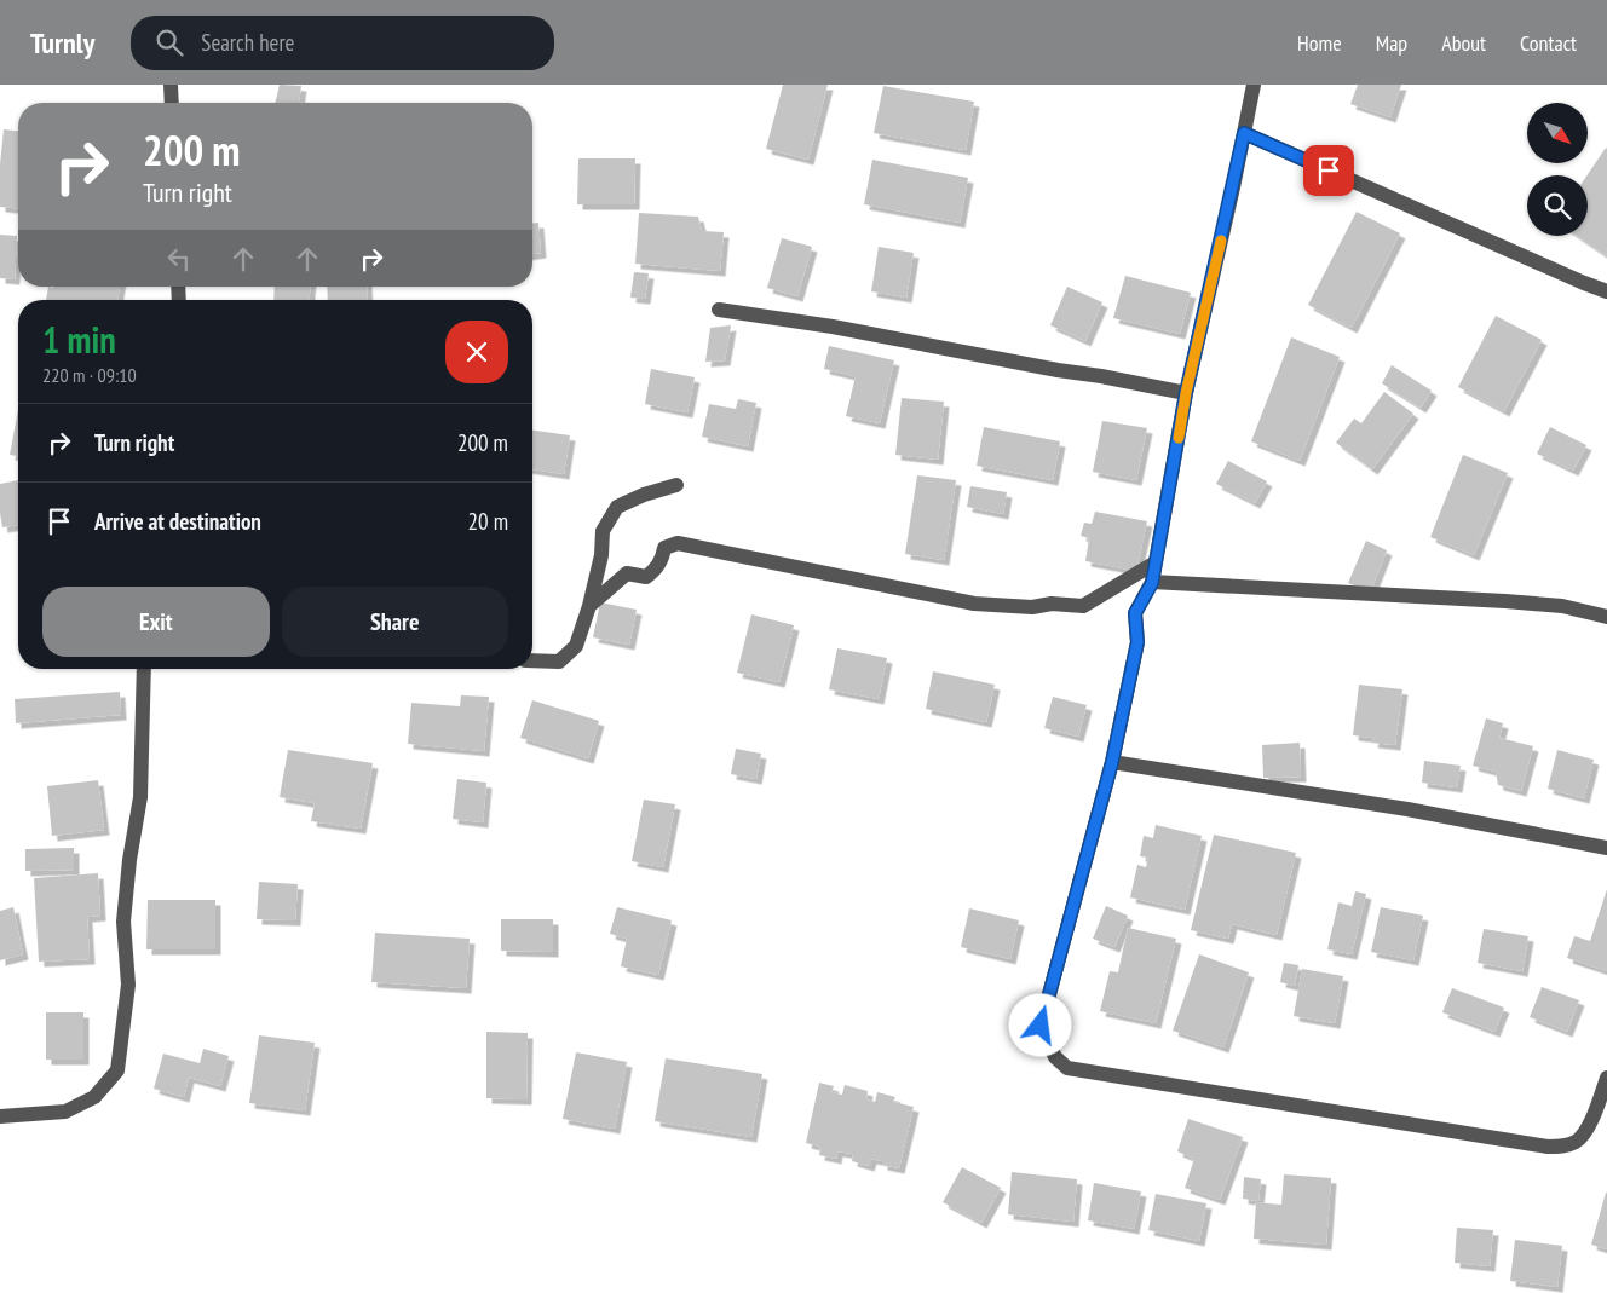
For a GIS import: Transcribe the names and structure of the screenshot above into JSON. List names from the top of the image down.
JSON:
{
  "north": "bottom right",
  "page": {
    "header": "Turnly",
    "search": "Search here",
    "nav": [
      "Home",
      "Map",
      "About",
      "Contact"
    ],
    "turn": ["200 m", "Turn right"],
    "heading": ["1 min", "220 m · 09:10"],
    "list": [
      {
        "name": "Turn right",
        "value": "200 m"
      },
      {
        "name": "Arrive at destination",
        "value": "20 m"
      }
    ],
    "buttons": ["Exit", "Share"]
  }
}
